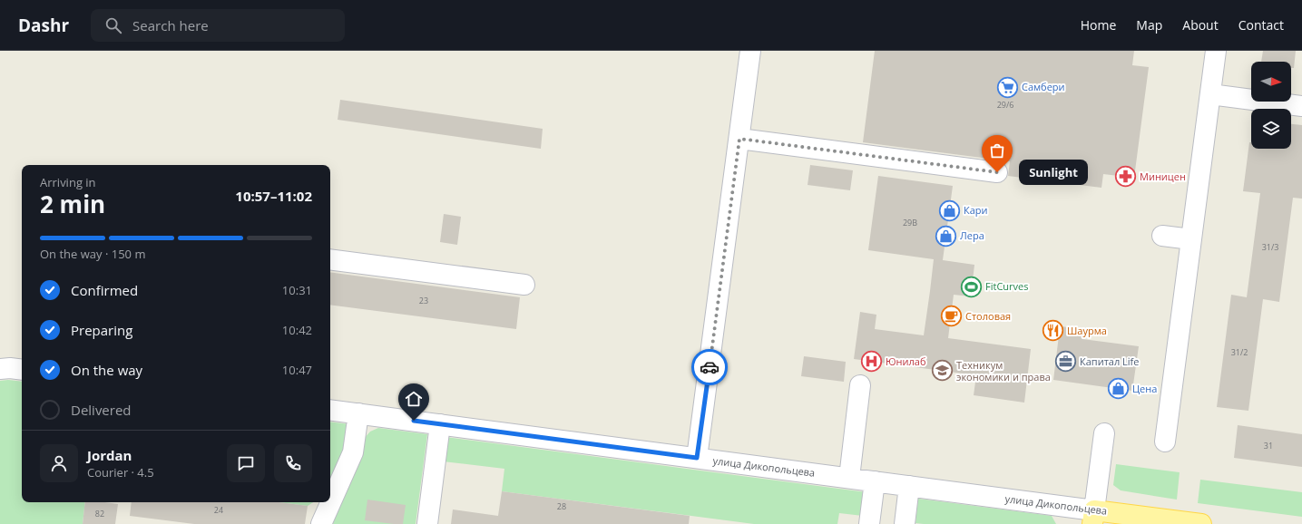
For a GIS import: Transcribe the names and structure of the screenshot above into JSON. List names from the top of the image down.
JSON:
{
  "streets": {
    "main road": ["улица Дикопольцева"]
  },
  "places": {
    "supermarket": ["Самбери"],
    "other": ["Sunlight"],
    "pharmacy": ["Миницен"],
    "shop": ["Кари", "Лера", "Цена"],
    "sports": ["FitCurves"],
    "cafe": ["Столовая"],
    "restaurant": ["Шаурма"],
    "hospital": ["Юнилаб"],
    "office": ["Капитал Life"],
    "school or university": ["Техникум экономики и права"]
  },
  "house_numbers": [
    "29/6",
    "29В",
    "31/3",
    "23",
    "31/2",
    "31",
    "28",
    "24",
    "82"
  ],
  "north": "right",
  "page": {
    "header": "Dashr",
    "search": "Search here",
    "nav": [
      "Home",
      "Map",
      "About",
      "Contact"
    ],
    "bubble": "Sunlight",
    "heading": ["2 min", "Arriving in", "10:57–11:02"],
    "panel": ["Jordan", "Courier · 4.5"],
    "bar": "On the way · 150 m",
    "list": [
      ["Confirmed", "10:31"],
      ["Preparing", "10:42"],
      ["On the way", "10:47"],
      "Delivered"
    ]
  }
}
